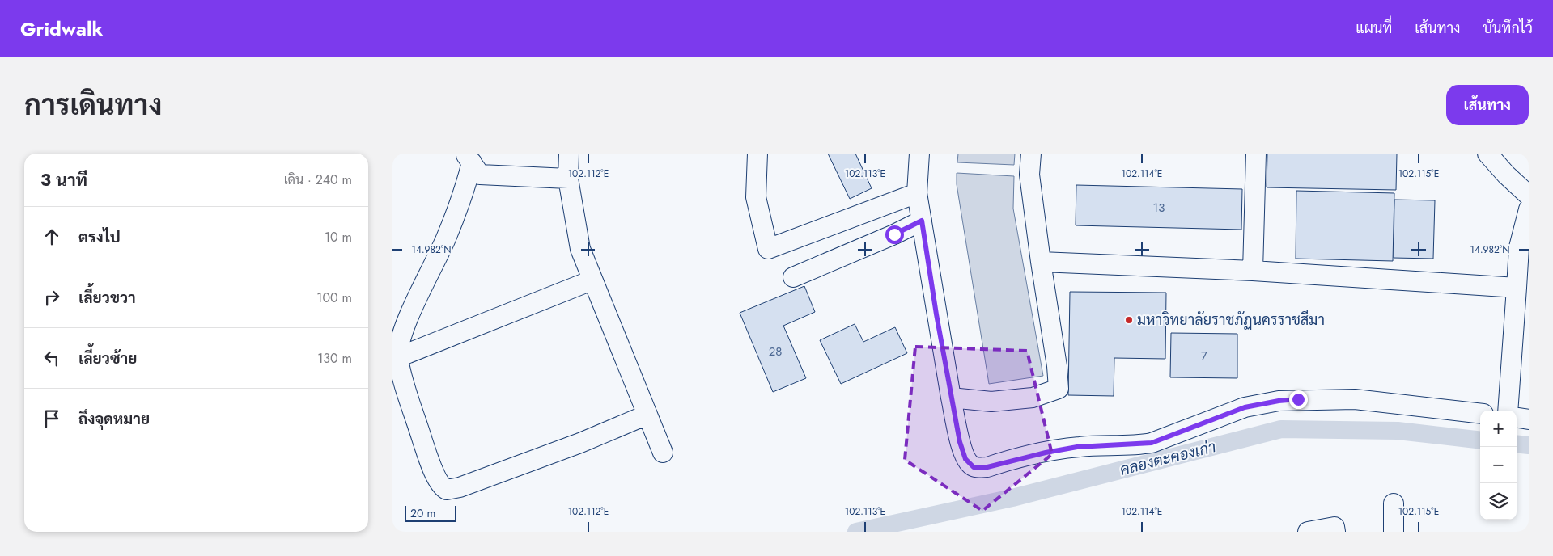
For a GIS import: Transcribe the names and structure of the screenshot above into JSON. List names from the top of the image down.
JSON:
{
  "water": ["คลองตะคองเก่า"],
  "places": ["มหาวิทยาลัยราชภัฏนครราชสีมา"],
  "house_numbers": ["13", "28", "7"],
  "scale_bar": "20 m",
  "page": {
    "header": "Gridwalk",
    "nav": ["แผนที่", "เส้นทาง", "บันทึกไว้"],
    "title": "การเดินทาง",
    "buttons": "เส้นทาง",
    "heading": ["3 นาที", "เดิน · 240 m"],
    "list": [
      ["ตรงไป", "10 m"],
      ["เลี้ยวขวา", "100 m"],
      ["เลี้ยวซ้าย", "130 m"],
      "ถึงจุดหมาย"
    ],
    "map_buttons": ["+", "−"],
    "scale": "20 m"
  },
  "coordinates": [
    "102.112°E",
    "102.113°E",
    "102.114°E",
    "102.115°E",
    "14.982°N"
  ]
}
